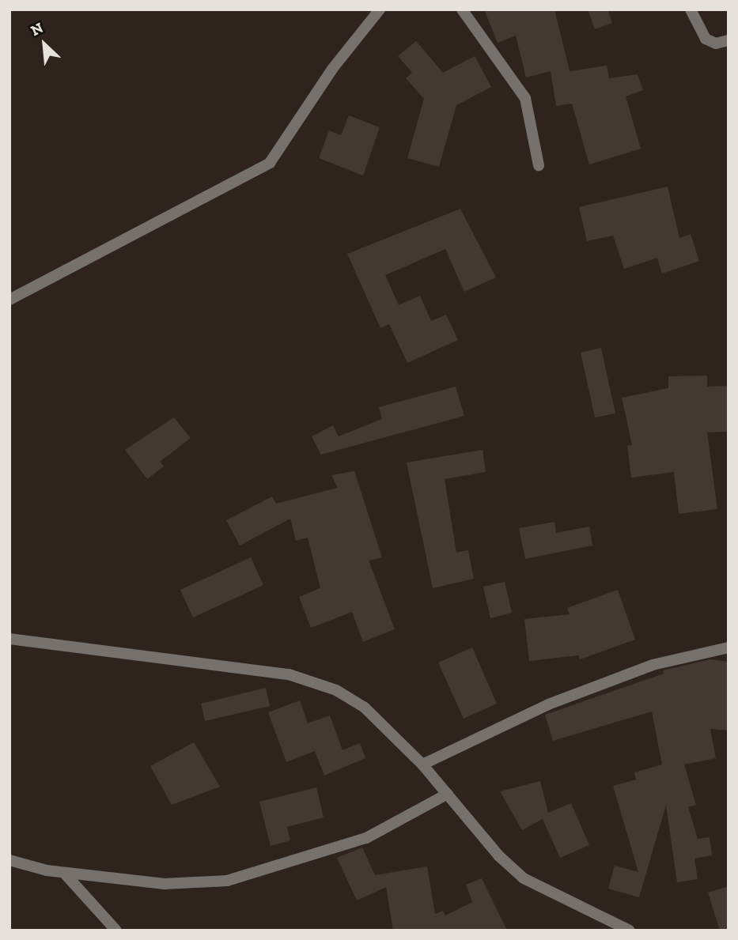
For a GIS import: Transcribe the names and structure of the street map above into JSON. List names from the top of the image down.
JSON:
{
  "north": "top left"
}
